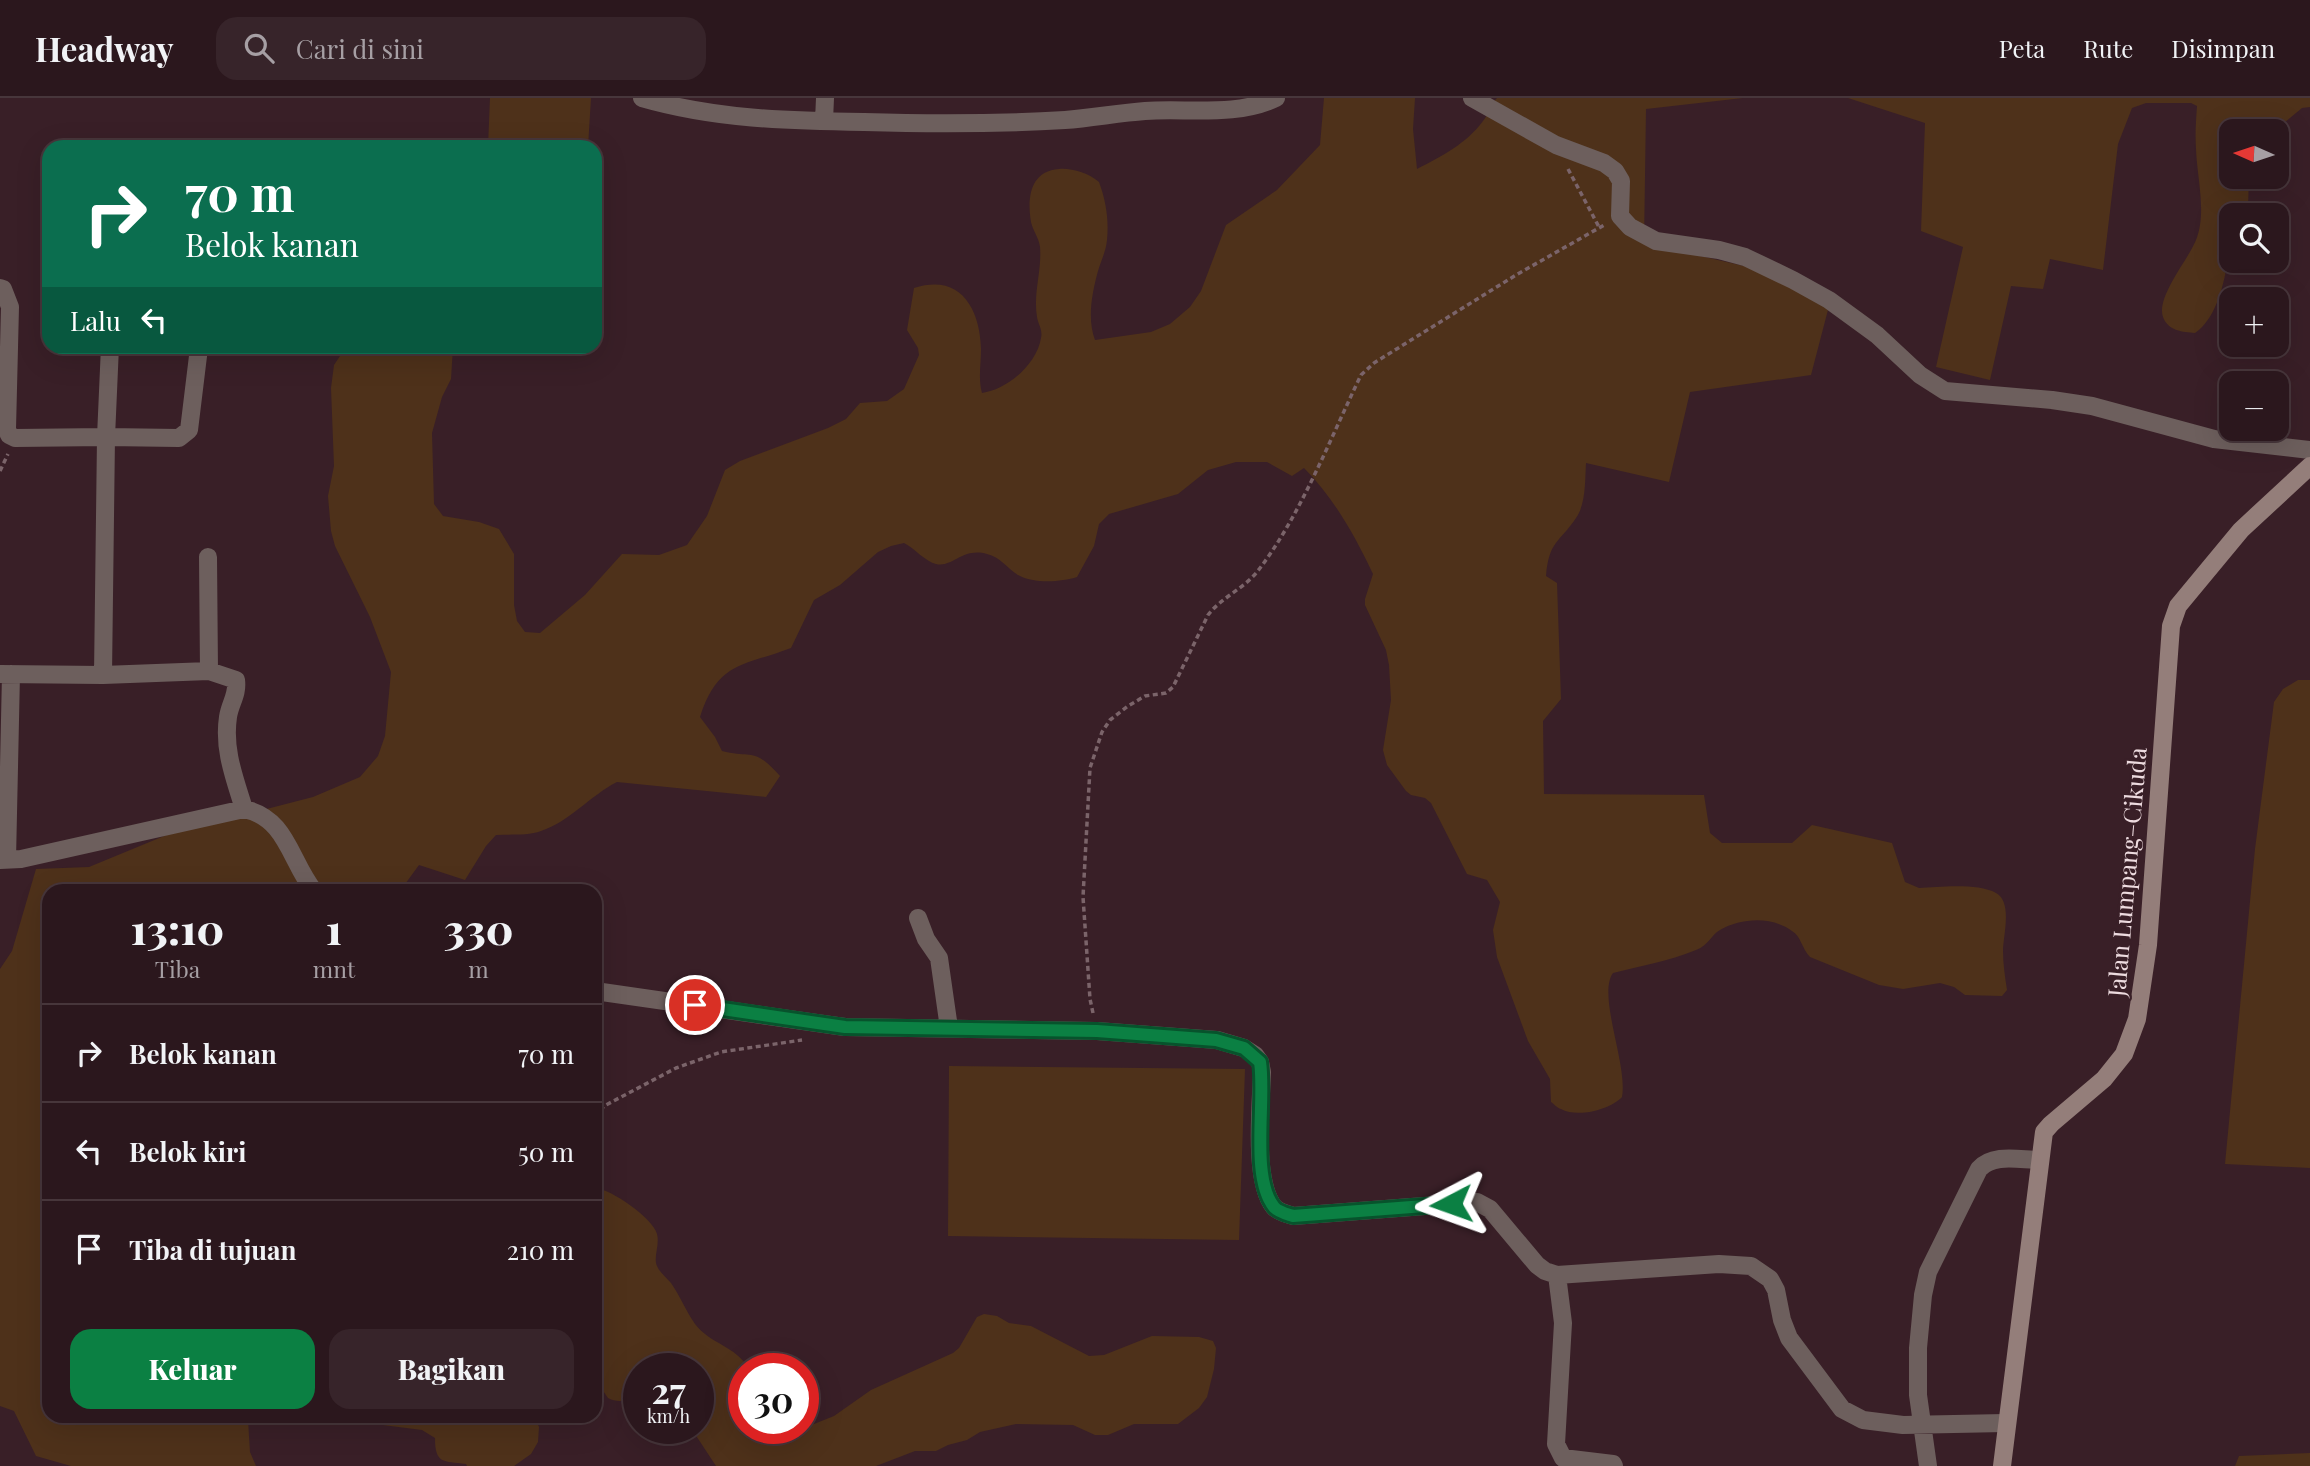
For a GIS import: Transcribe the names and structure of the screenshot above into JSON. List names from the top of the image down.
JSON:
{
  "streets": {
    "street": ["Jalan Lumpang–Cikuda"]
  },
  "north": "left",
  "page": {
    "header": "Headway",
    "search": "Cari di sini",
    "nav": ["Peta", "Rute", "Disimpan"],
    "map_buttons": ["+", "−"],
    "turn": ["70 m", "Belok kanan"],
    "then": "Lalu",
    "eta": [
      "13:10",
      "Tiba",
      "1",
      "mnt",
      "330",
      "m"
    ],
    "list": [
      {
        "name": "Belok kanan",
        "value": "70 m"
      },
      {
        "name": "Belok kiri",
        "value": "50 m"
      },
      {
        "name": "Tiba di tujuan",
        "value": "210 m"
      }
    ],
    "buttons": ["Keluar", "Bagikan"],
    "speed": "27 km/h",
    "limit": "30"
  }
}
